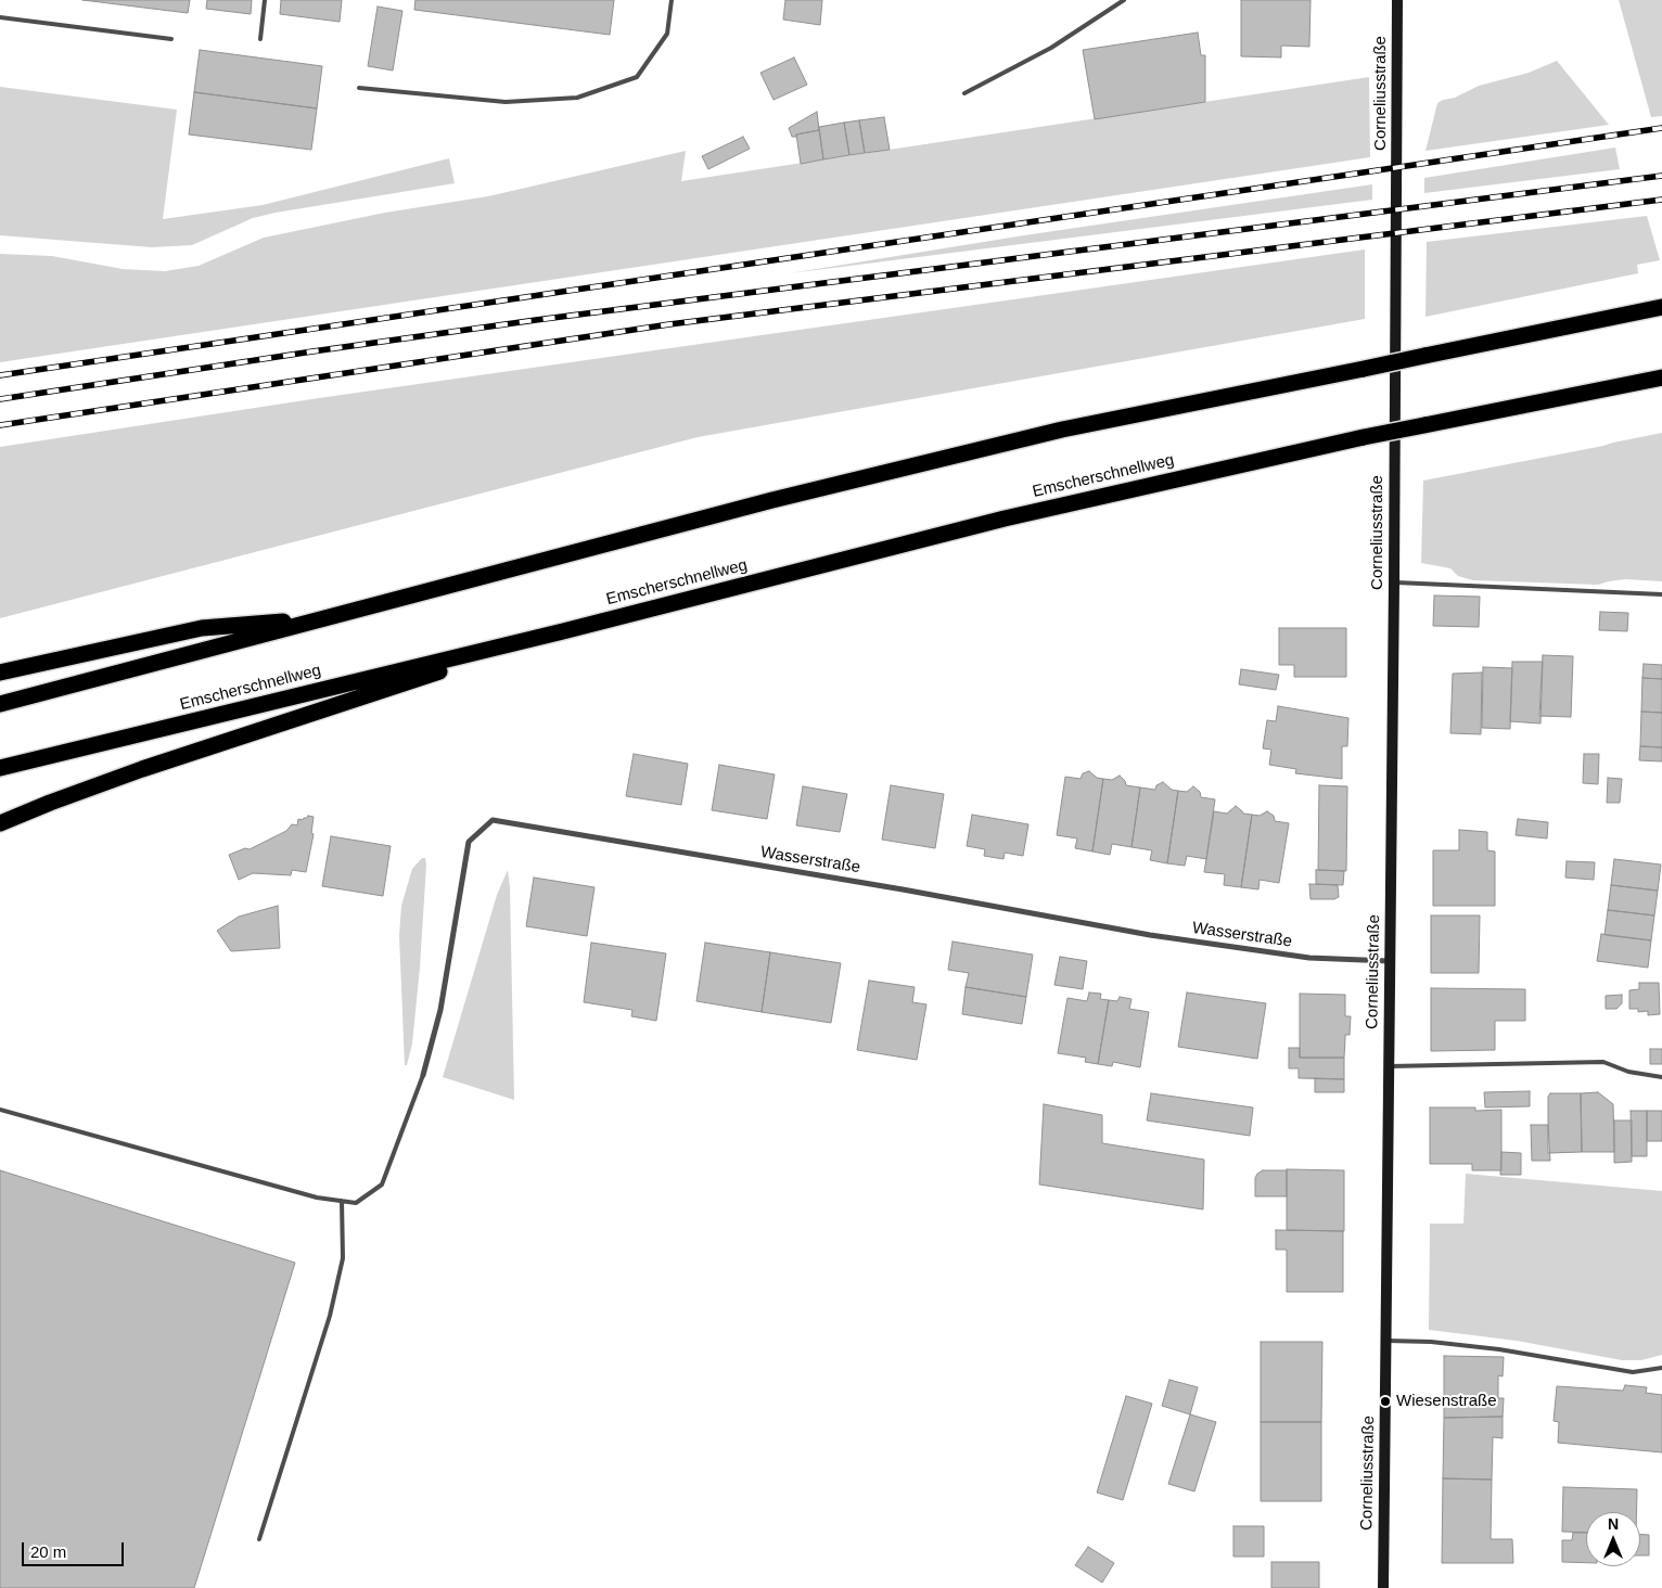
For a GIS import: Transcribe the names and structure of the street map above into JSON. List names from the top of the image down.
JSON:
{
  "streets": {
    "highway": ["Emscherschnellweg"],
    "main road": ["Corneliusstraße"],
    "street": ["Wasserstraße"]
  },
  "crossings": [
    ["Corneliusstraße", "Wasserstraße"]
  ],
  "places": ["Wiesenstraße"],
  "scale_bar": "20 m",
  "north": "top"
}
